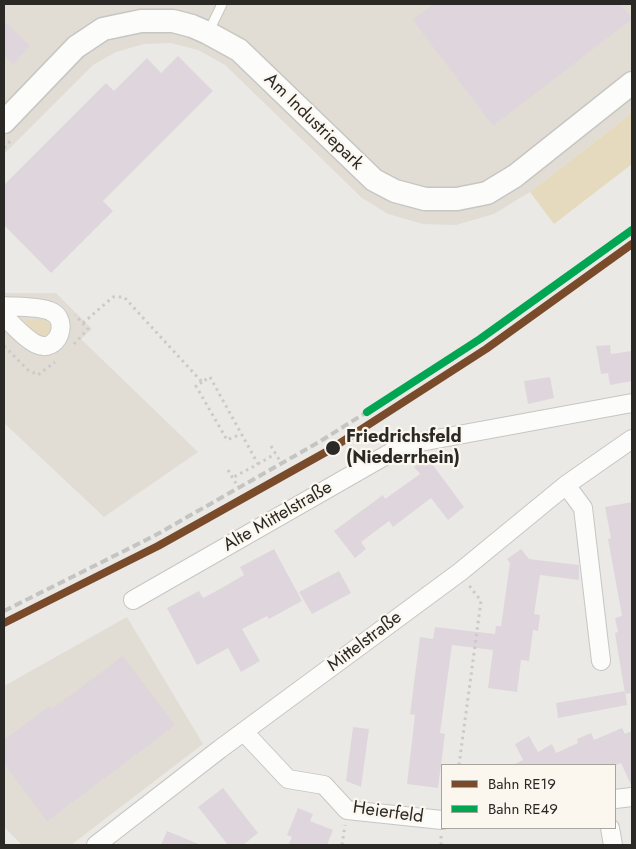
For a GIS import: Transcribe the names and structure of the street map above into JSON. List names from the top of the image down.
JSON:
{
  "streets": {
    "street": [
      "Am Industriepark",
      "Alte Mittelstraße",
      "Mittelstraße",
      "Heierfeld"
    ]
  },
  "crossings": [
    ["Mittelstraße", "Heierfeld"]
  ],
  "places": ["Friedrichsfeld (Niederrhein)"],
  "lines": ["rail line RE49", "rail line RE19"],
  "legend": ["Bahn RE19", "Bahn RE49"]
}
